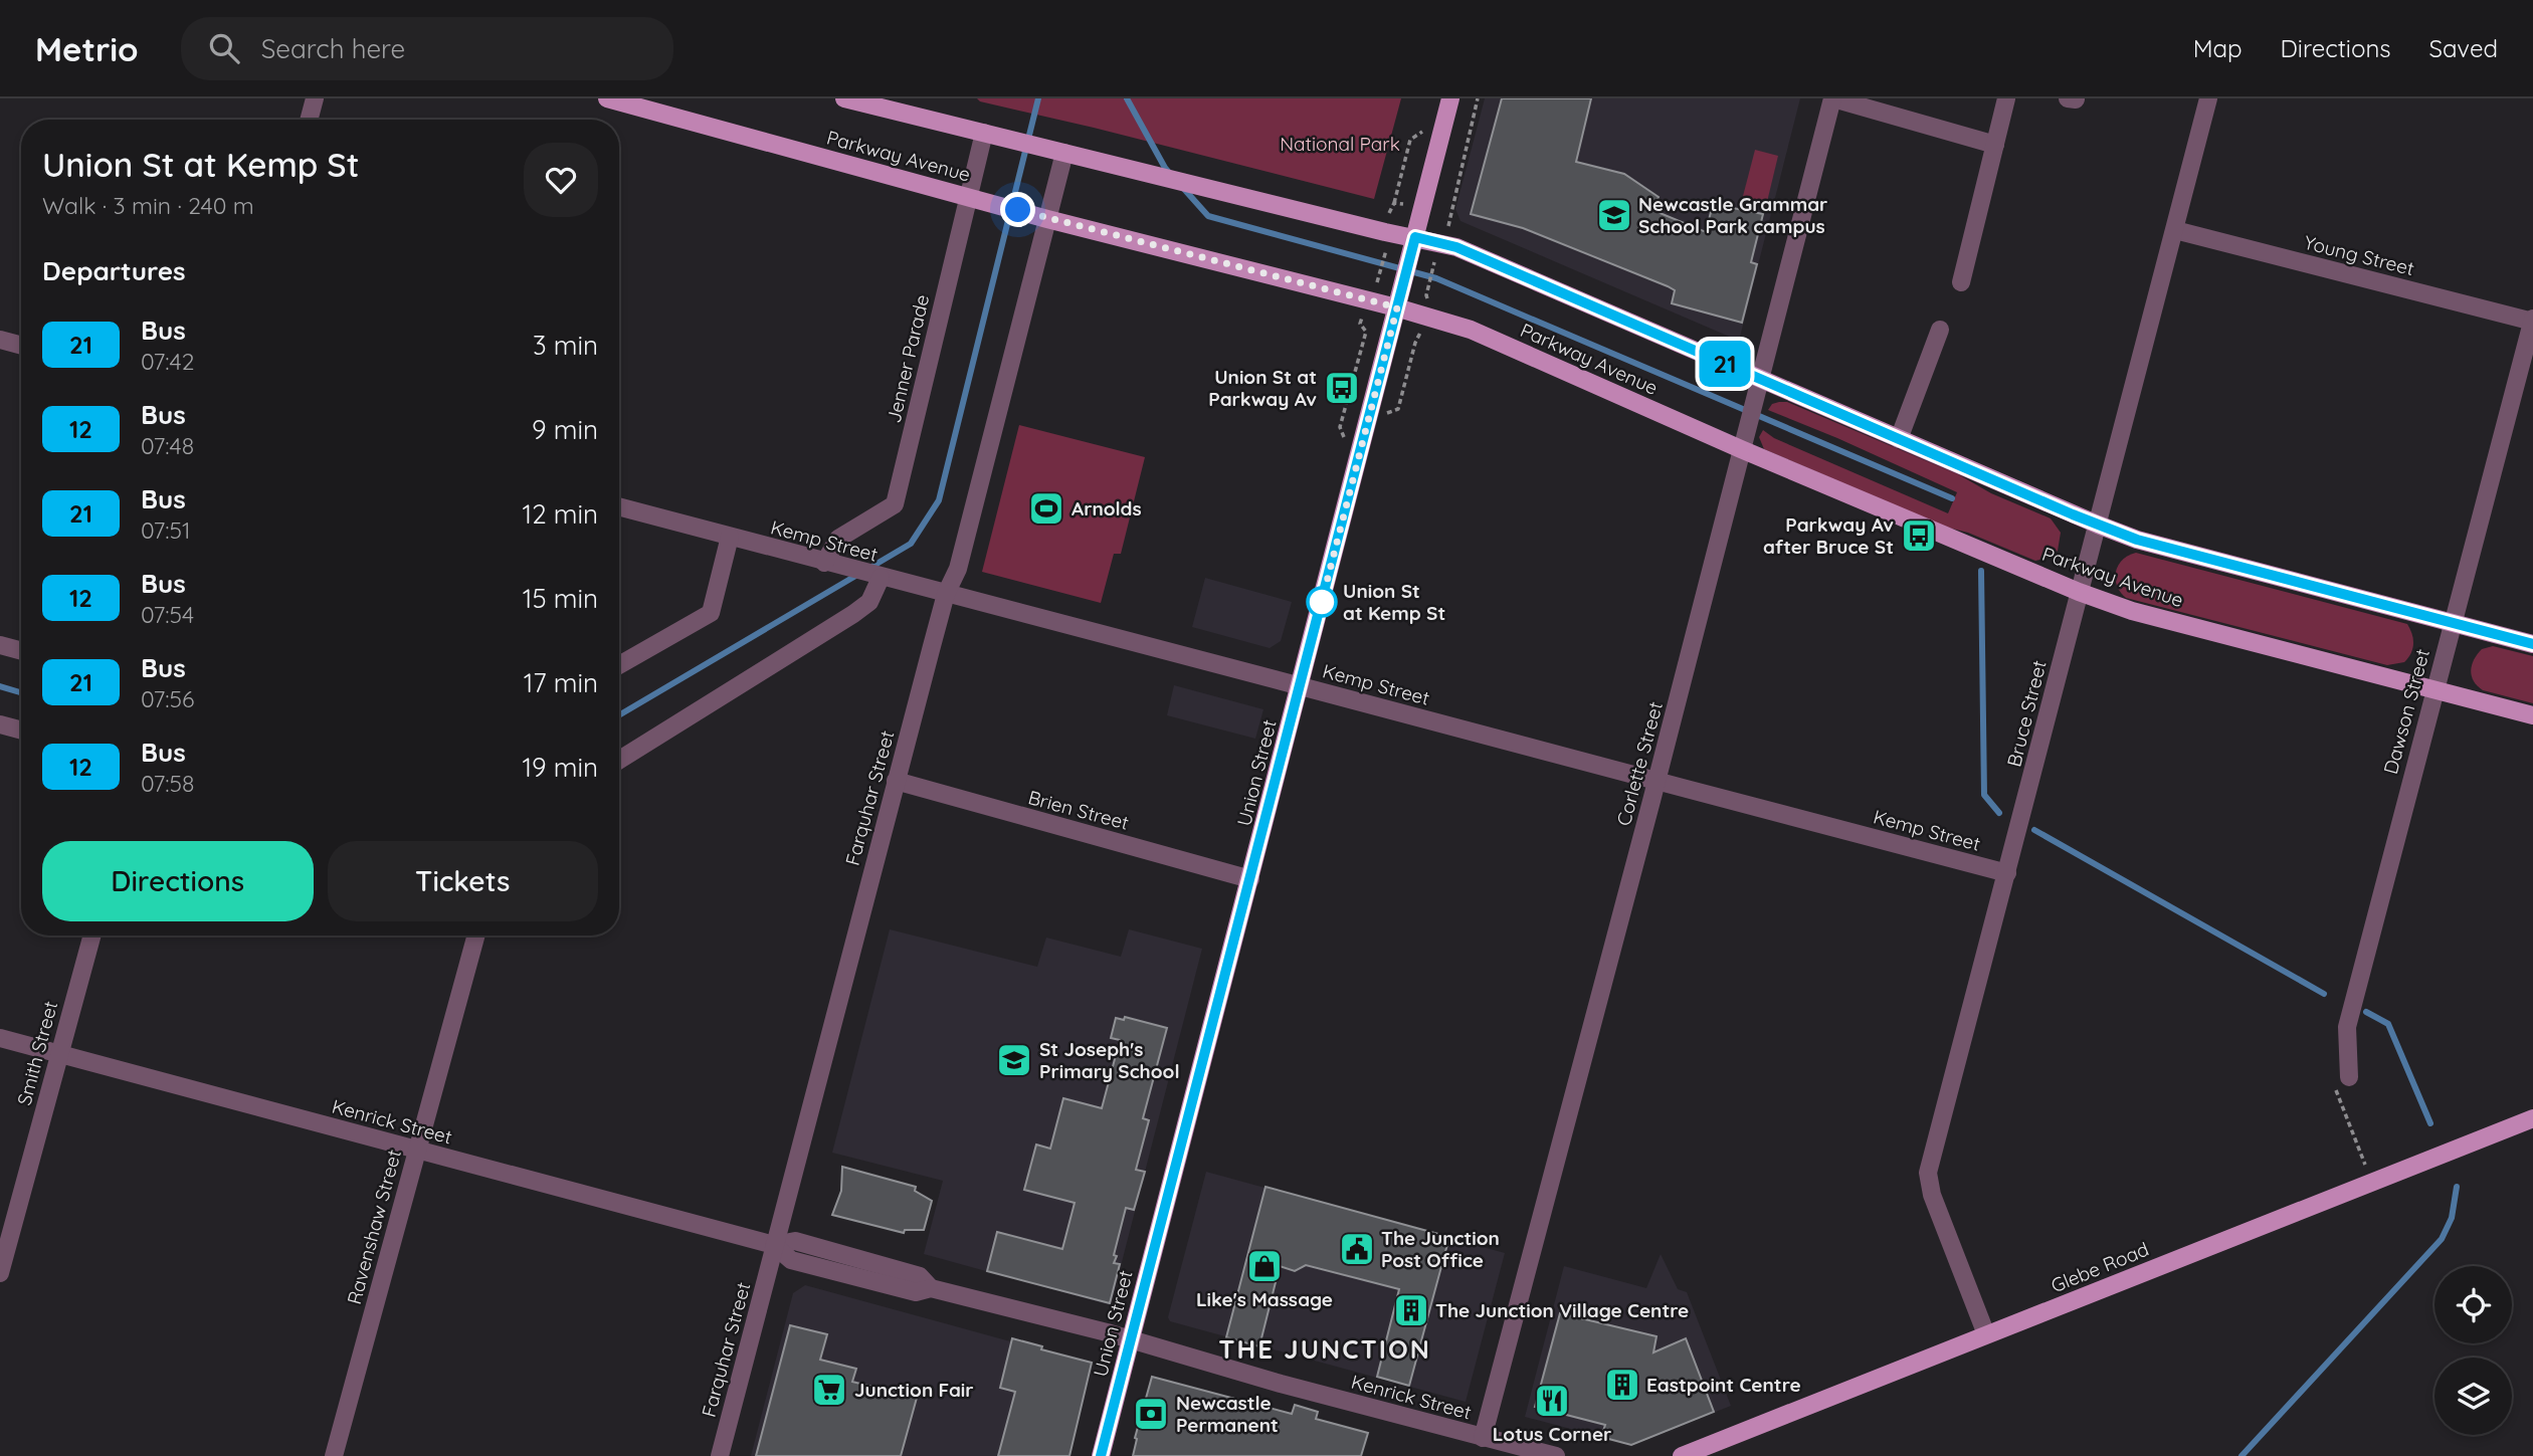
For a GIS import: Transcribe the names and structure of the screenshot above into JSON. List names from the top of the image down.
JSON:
{
  "streets": {
    "main road": ["Parkway Avenue", "Union Street", "Glebe Road"],
    "street": [
      "Young Street",
      "Jenner Parade",
      "Kemp Street",
      "Dawson Street",
      "Bruce Street",
      "Corlette Street",
      "Farquhar Street",
      "Brien Street",
      "Smith Street",
      "Kenrick Street",
      "Ravenshaw Street"
    ]
  },
  "crossings": [
    ["Parkway Avenue", "Jenner Parade"],
    ["Parkway Avenue", "Dawson Street"],
    ["Parkway Avenue", "Bruce Street"],
    ["Parkway Avenue", "Corlette Street"],
    ["Parkway Avenue", "Union Street"],
    ["Parkway Avenue", "Farquhar Street"],
    ["Young Street", "Dawson Street"],
    ["Young Street", "Bruce Street"],
    ["Jenner Parade", "Kemp Street"],
    ["Kemp Street", "Bruce Street"],
    ["Kemp Street", "Corlette Street"],
    ["Kemp Street", "Union Street"],
    ["Kemp Street", "Farquhar Street"],
    ["Bruce Street", "Glebe Road"],
    ["Corlette Street", "Kenrick Street"],
    ["Union Street", "Brien Street"],
    ["Union Street", "Kenrick Street"],
    ["Farquhar Street", "Brien Street"],
    ["Farquhar Street", "Kenrick Street"],
    ["Smith Street", "Kenrick Street"],
    ["Kenrick Street", "Ravenshaw Street"]
  ],
  "districts": ["THE JUNCTION"],
  "parks": ["National Park"],
  "places": {
    "school or university": ["Newcastle Grammar School Park campus", "St Joseph's Primary School"],
    "bus stop": ["Union St at Parkway Av", "Parkway Av after Bruce St"],
    "sports": ["Arnolds"],
    "other": ["Union St at Kemp St"],
    "public building": ["The Junction Post Office"],
    "shop": ["Like's Massage"],
    "building": ["The Junction Village Centre", "Eastpoint Centre"],
    "supermarket": ["Junction Fair"],
    "restaurant": ["Lotus Corner"],
    "bank": ["Newcastle Permanent"]
  },
  "lines": ["bus line 21"],
  "page": {
    "header": "Metrio",
    "search": "Search here",
    "nav": ["Map", "Directions", "Saved"],
    "on_map": "21",
    "heading": [
      ["Union St at Kemp St", "Walk · 3 min · 240 m"],
      "Departures"
    ],
    "list": [
      {
        "mark": "21",
        "name": "Bus",
        "note": "07:42",
        "value": "3 min"
      },
      {
        "mark": "12",
        "name": "Bus",
        "note": "07:48",
        "value": "9 min"
      },
      {
        "mark": "21",
        "name": "Bus",
        "note": "07:51",
        "value": "12 min"
      },
      {
        "mark": "12",
        "name": "Bus",
        "note": "07:54",
        "value": "15 min"
      },
      {
        "mark": "21",
        "name": "Bus",
        "note": "07:56",
        "value": "17 min"
      },
      {
        "mark": "12",
        "name": "Bus",
        "note": "07:58",
        "value": "19 min"
      }
    ],
    "buttons": ["Directions", "Tickets"]
  }
}
